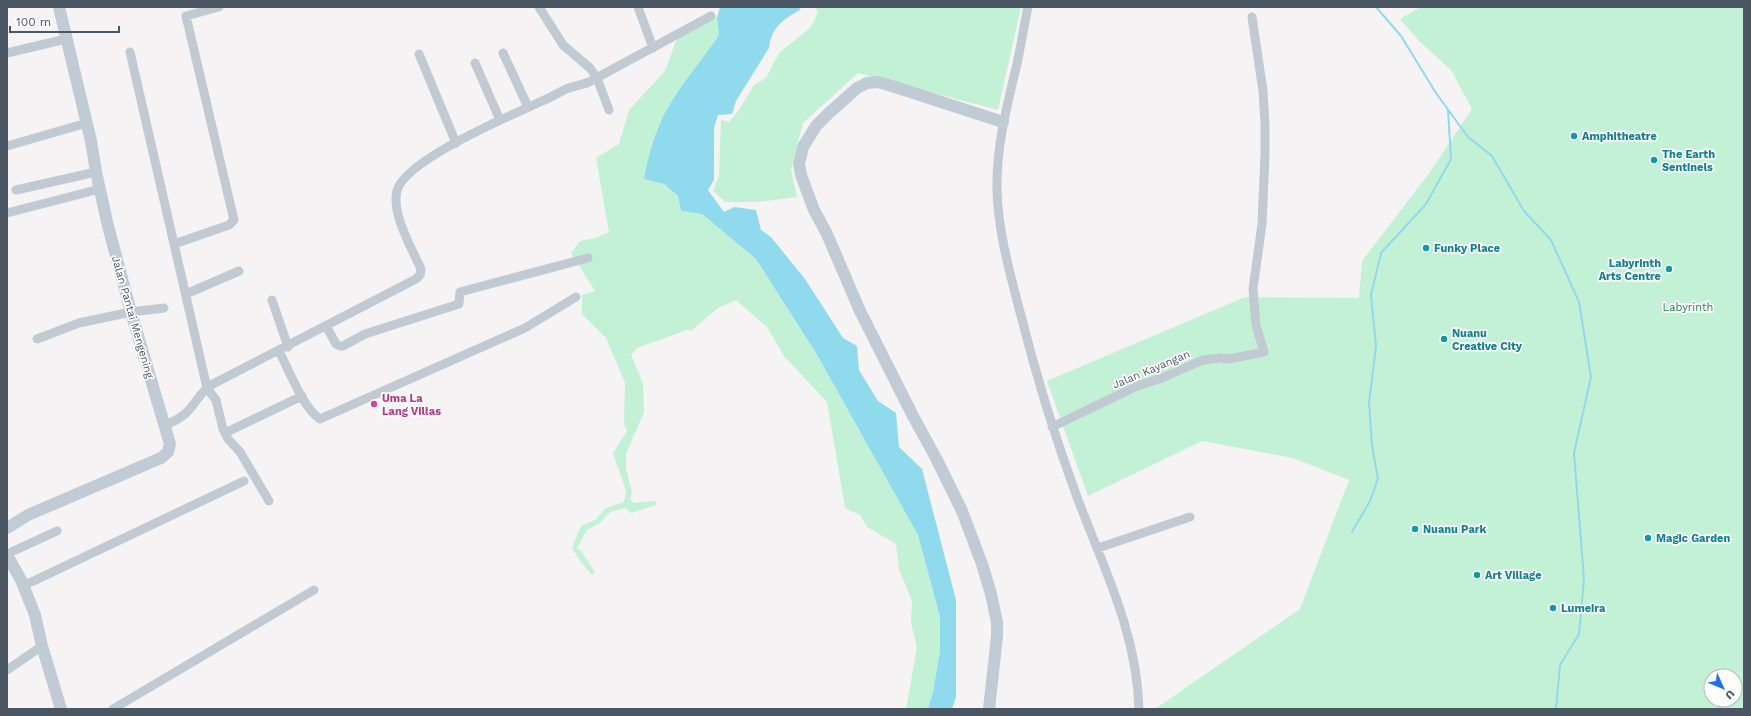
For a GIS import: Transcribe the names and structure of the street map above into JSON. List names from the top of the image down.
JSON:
{
  "streets": {
    "street": ["Jalan Pantai Mengening", "Jalan Kayangan"]
  },
  "parks": ["Labyrinth"],
  "places": [
    "Amphitheatre",
    "The Earth Sentinels",
    "Funky Place",
    "Labyrinth Arts Centre",
    "Nuanu Creative City",
    "Uma La Lang Villas",
    "Nuanu Park",
    "Magic Garden",
    "Art Village",
    "Lumeira"
  ],
  "scale_bar": "100 m",
  "north": "bottom right"
}
